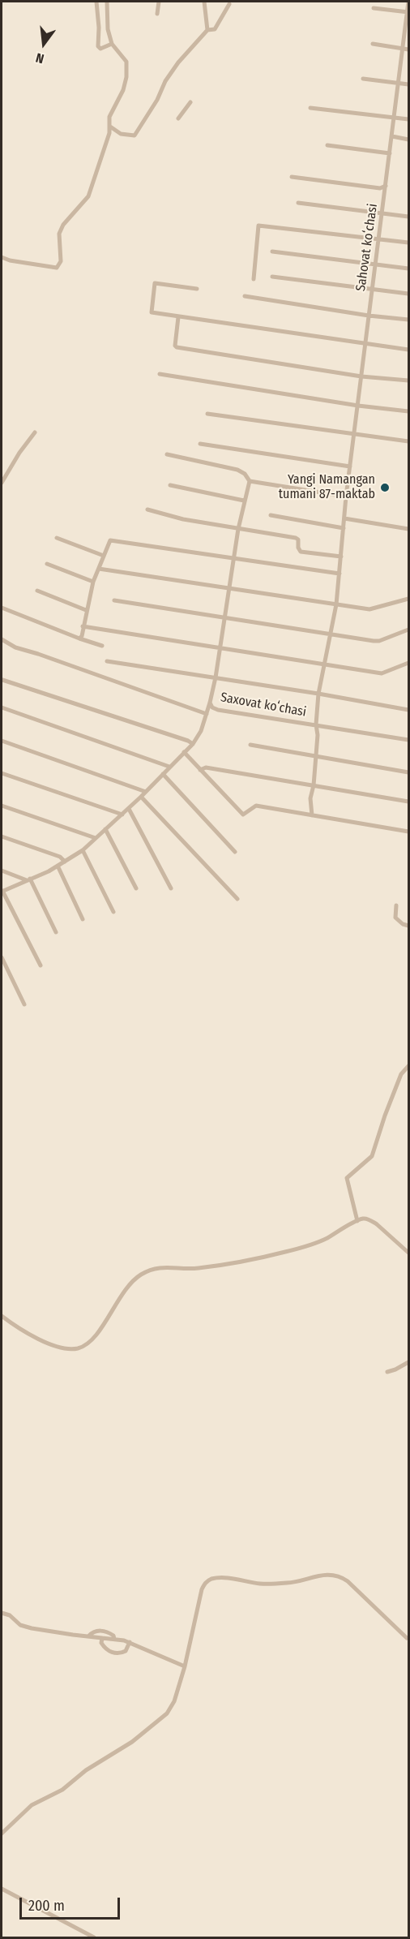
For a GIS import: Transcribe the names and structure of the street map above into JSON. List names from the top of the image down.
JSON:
{
  "streets": {
    "street": ["Sahovat koʻchasi", "Saxovat koʻchasi"]
  },
  "crossings": [
    ["Sahovat koʻchasi", "Saxovat koʻchasi"]
  ],
  "places": ["Yangi Namangan tumani 87-maktab"],
  "scale_bar": "200 m",
  "north": "bottom"
}
